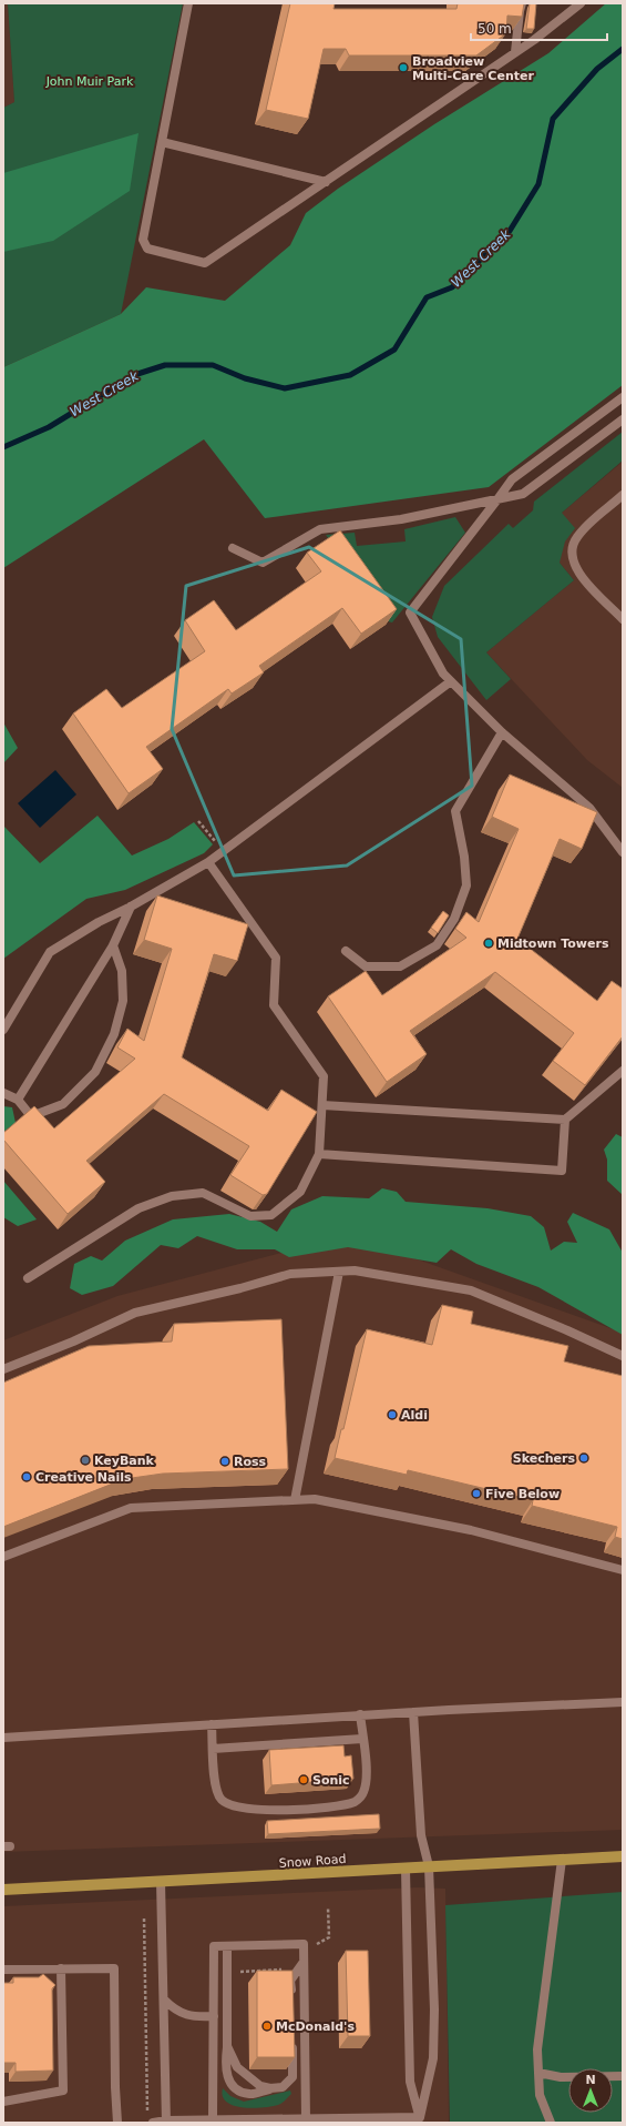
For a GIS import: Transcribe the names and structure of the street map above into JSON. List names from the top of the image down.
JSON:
{
  "streets": {
    "main road": ["Snow Road"]
  },
  "water": ["West Creek"],
  "parks": ["John Muir Park"],
  "places": [
    "Broadview Multi-Care Center",
    "Midtown Towers",
    "Aldi",
    "Skechers",
    "KeyBank",
    "Ross",
    "Creative Nails",
    "Five Below",
    "Sonic",
    "McDonald's"
  ],
  "scale_bar": "50 m",
  "north": "top"
}
